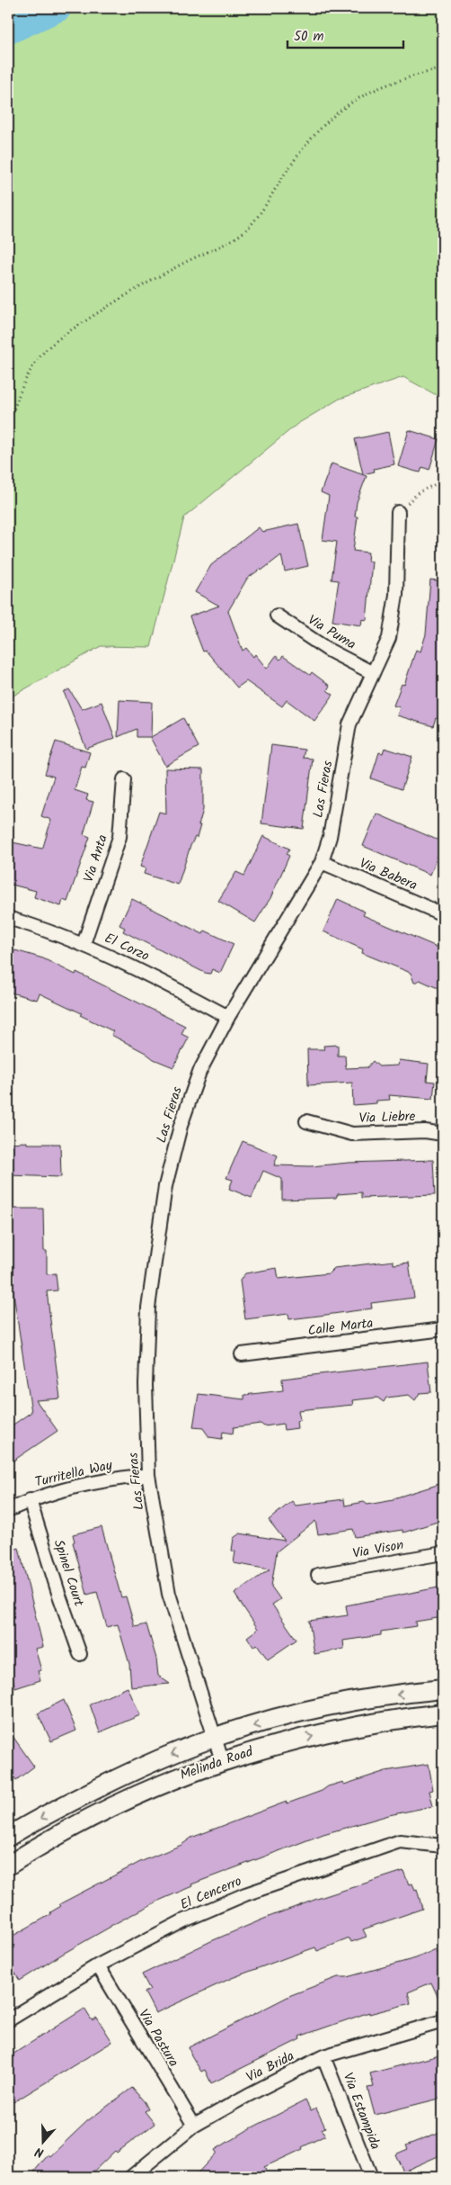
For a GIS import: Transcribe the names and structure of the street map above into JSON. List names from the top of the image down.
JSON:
{
  "streets": {
    "main road": ["Melinda Road"],
    "street": [
      "Via Puma",
      "Las Fieras",
      "Via Anta",
      "Via Babera",
      "El Corzo",
      "Via Liebre",
      "Calle Marta",
      "Turritella Way",
      "Via Vison",
      "Spinel Court",
      "El Cencerro",
      "Via Pastura",
      "Via Brida",
      "Via Estampida"
    ]
  },
  "crossings": [
    ["Via Puma", "Las Fieras"],
    ["Las Fieras", "Via Babera"],
    ["Las Fieras", "El Corzo"],
    ["Las Fieras", "Turritella Way"],
    ["Las Fieras", "Melinda Road"],
    ["Via Anta", "El Corzo"],
    ["Turritella Way", "Spinel Court"],
    ["El Cencerro", "Via Pastura"],
    ["Via Pastura", "Via Brida"],
    ["Via Brida", "Via Estampida"]
  ],
  "scale_bar": "50 m",
  "north": "bottom"
}
